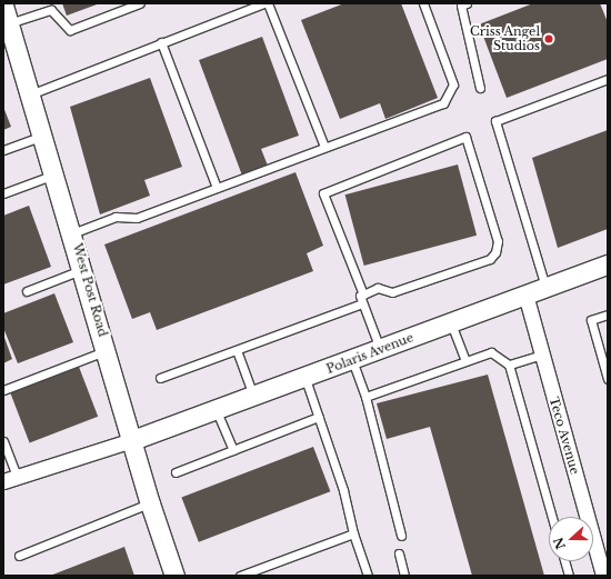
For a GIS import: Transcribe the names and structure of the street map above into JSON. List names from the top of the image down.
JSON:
{
  "streets": {
    "street": ["West Post Road", "Polaris Avenue", "Teco Avenue"]
  },
  "crossings": [
    ["West Post Road", "Polaris Avenue"],
    ["Polaris Avenue", "Teco Avenue"]
  ],
  "places": ["Criss Angel Studios"],
  "north": "left"
}
